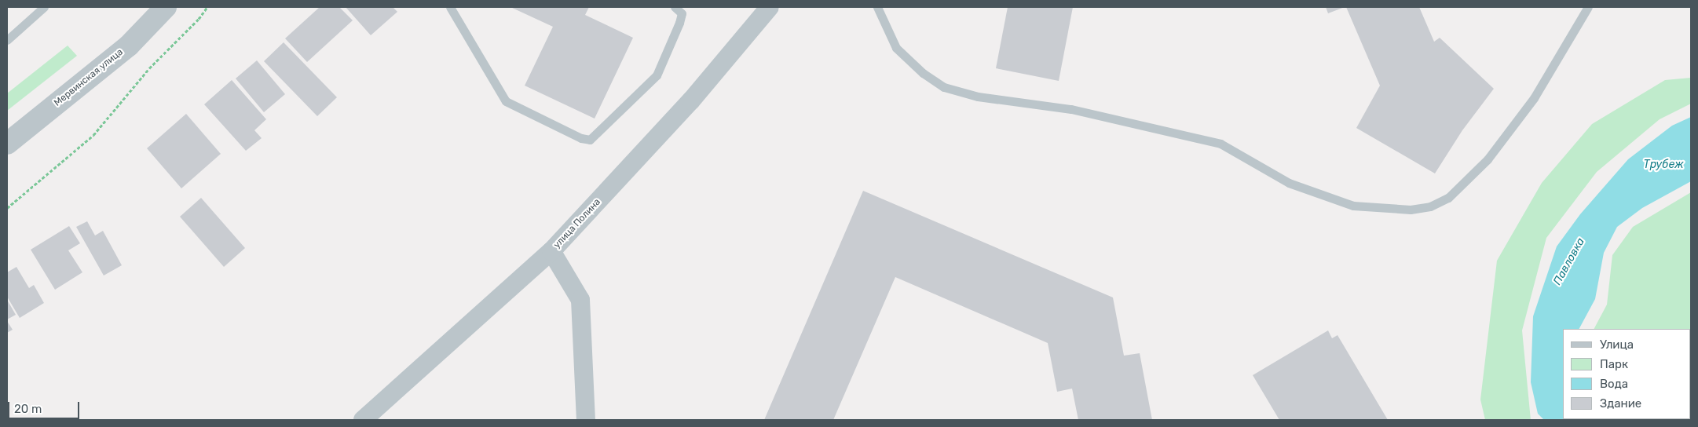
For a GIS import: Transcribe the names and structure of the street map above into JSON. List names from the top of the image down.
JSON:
{
  "streets": {
    "street": ["Мервинская улица", "улица Полина"]
  },
  "water": ["Трубеж", "Павловка"],
  "legend": [
    "Улица",
    "Парк",
    "Вода",
    "Здание"
  ],
  "scale_bar": "20 m"
}
